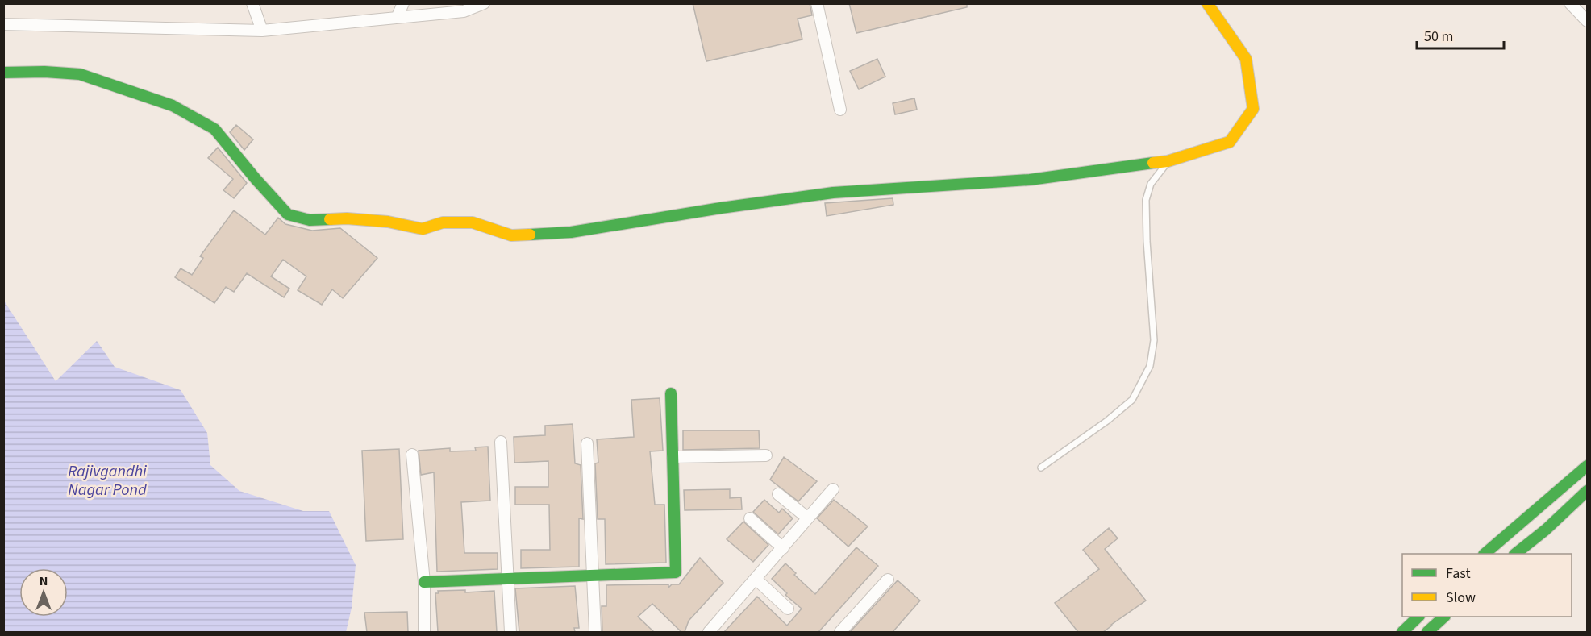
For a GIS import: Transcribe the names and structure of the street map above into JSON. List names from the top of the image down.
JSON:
{
  "water": ["Rajivgandhi Nagar Pond"],
  "legend": ["Fast", "Slow"],
  "scale_bar": "50 m",
  "north": "top"
}
